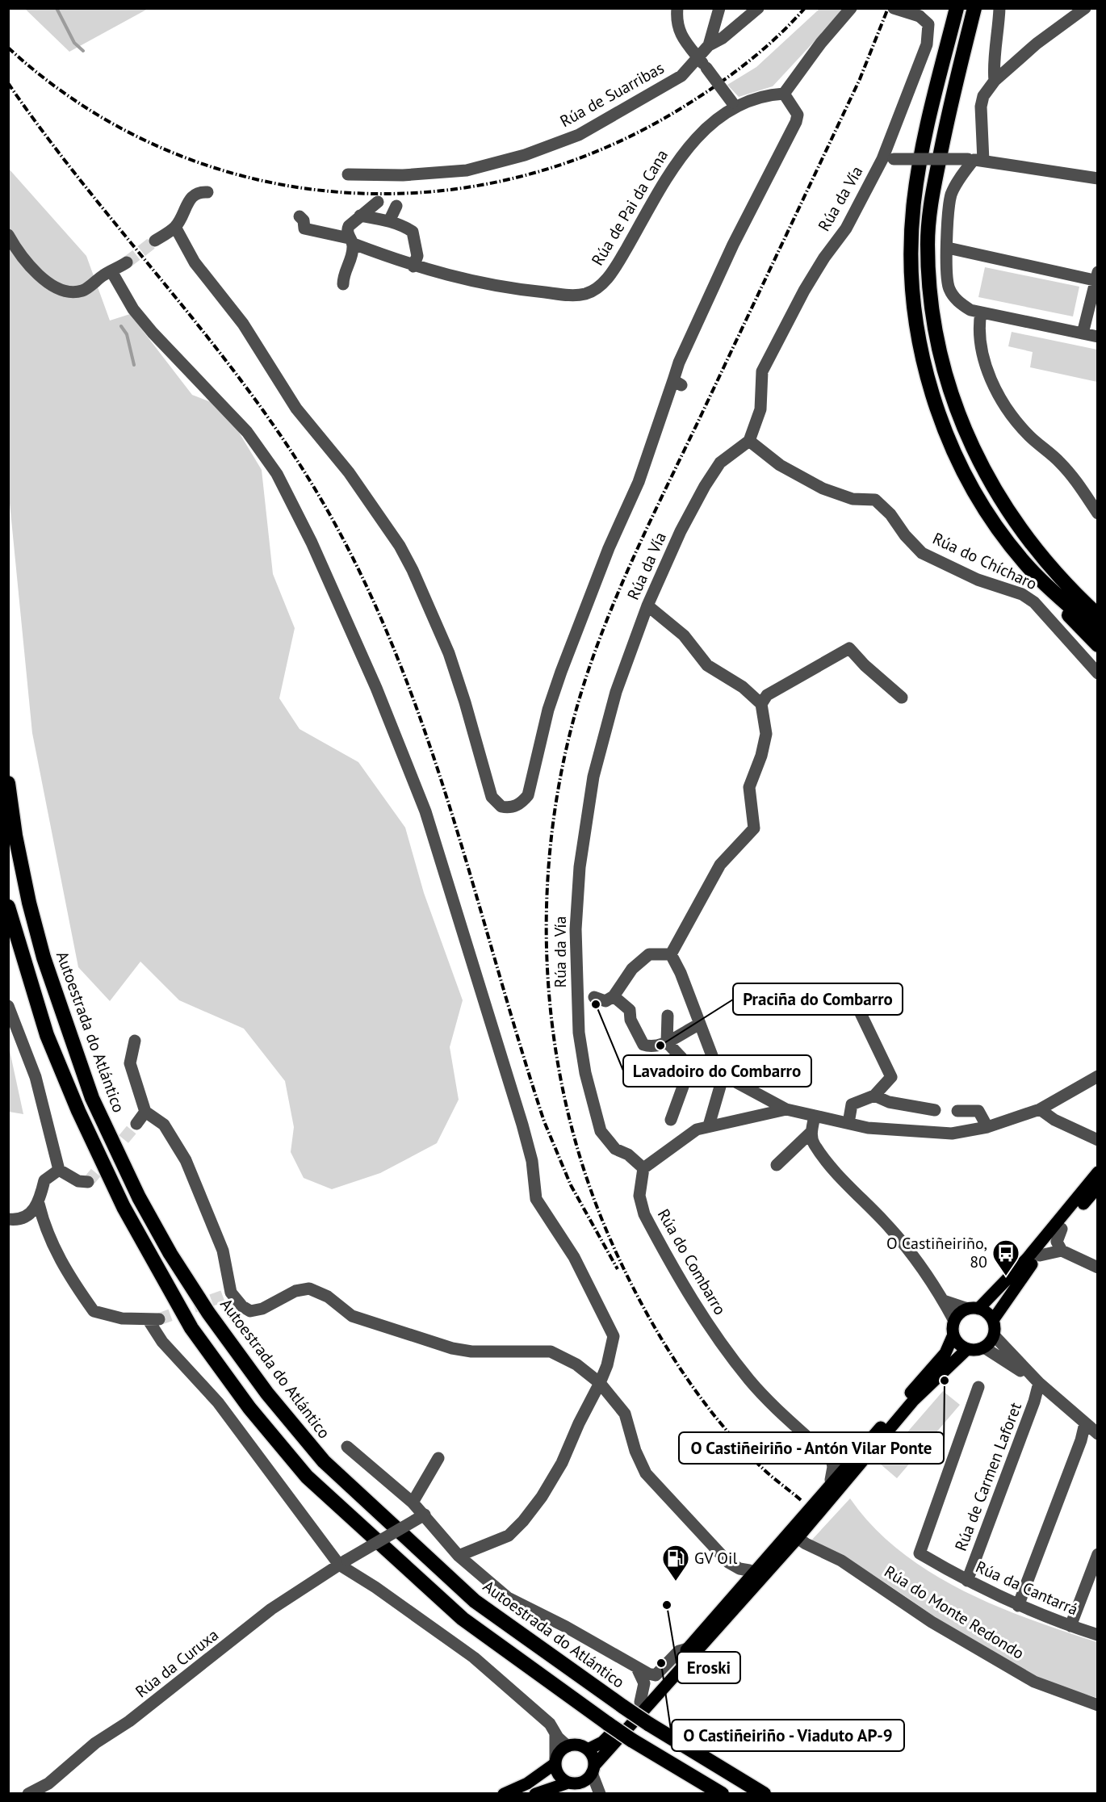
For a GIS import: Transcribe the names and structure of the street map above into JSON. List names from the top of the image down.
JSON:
{
  "streets": {
    "highway": ["Autoestrada do Atlántico"],
    "street": [
      "Rúa de Suarribas",
      "Rúa da Vía",
      "Rúa de Pai da Cana",
      "Rúa do Chícharo",
      "Rúa do Combarro",
      "Rúa de Carmen Laforet",
      "Rúa da Cantarrá",
      "Rúa do Monte Redondo",
      "Rúa da Curuxa"
    ]
  },
  "crossings": [
    ["Rúa da Vía", "Rúa do Chícharo"],
    ["Rúa da Vía", "Rúa do Combarro"],
    ["Rúa de Carmen Laforet", "Rúa da Cantarrá"]
  ],
  "places": {
    "other": [
      "Lavadoiro do Combarro",
      "Praciña do Combarro",
      "O Castiñeiriño - Antón Vilar Ponte",
      "Eroski",
      "O Castiñeiriño - Viaduto AP-9"
    ],
    "bus stop": ["O Castiñeiriño, 80"],
    "fuel station": ["GV Oil"]
  }
}
